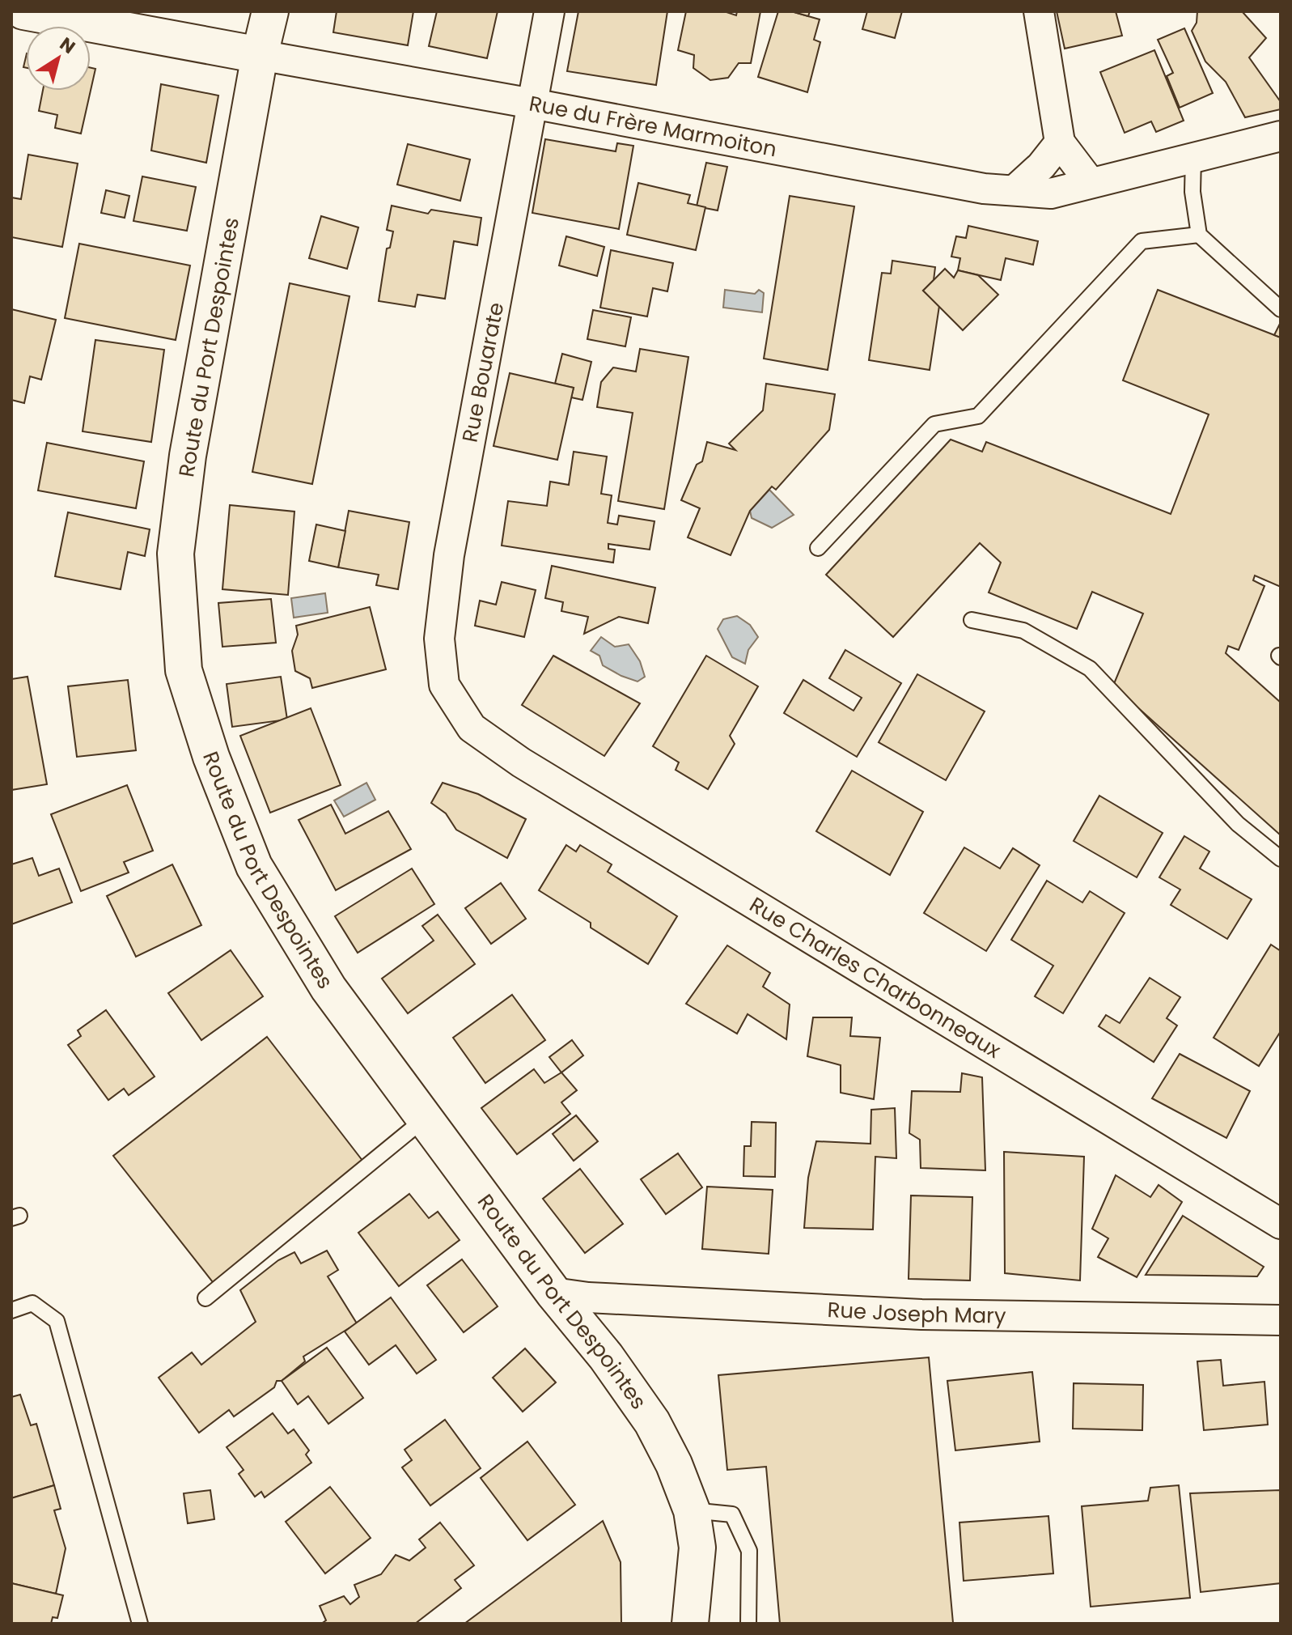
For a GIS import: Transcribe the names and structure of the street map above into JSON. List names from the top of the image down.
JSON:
{
  "streets": {
    "main road": ["Rue du Frère Marmoiton", "Route du Port Despointes"],
    "street": ["Rue Bouarate", "Rue Charles Charbonneaux", "Rue Joseph Mary"]
  },
  "crossings": [
    ["Rue du Frère Marmoiton", "Route du Port Despointes"],
    ["Rue du Frère Marmoiton", "Rue Bouarate"],
    ["Route du Port Despointes", "Rue Joseph Mary"],
    ["Rue Bouarate", "Rue Charles Charbonneaux"]
  ],
  "north": "top right"
}
